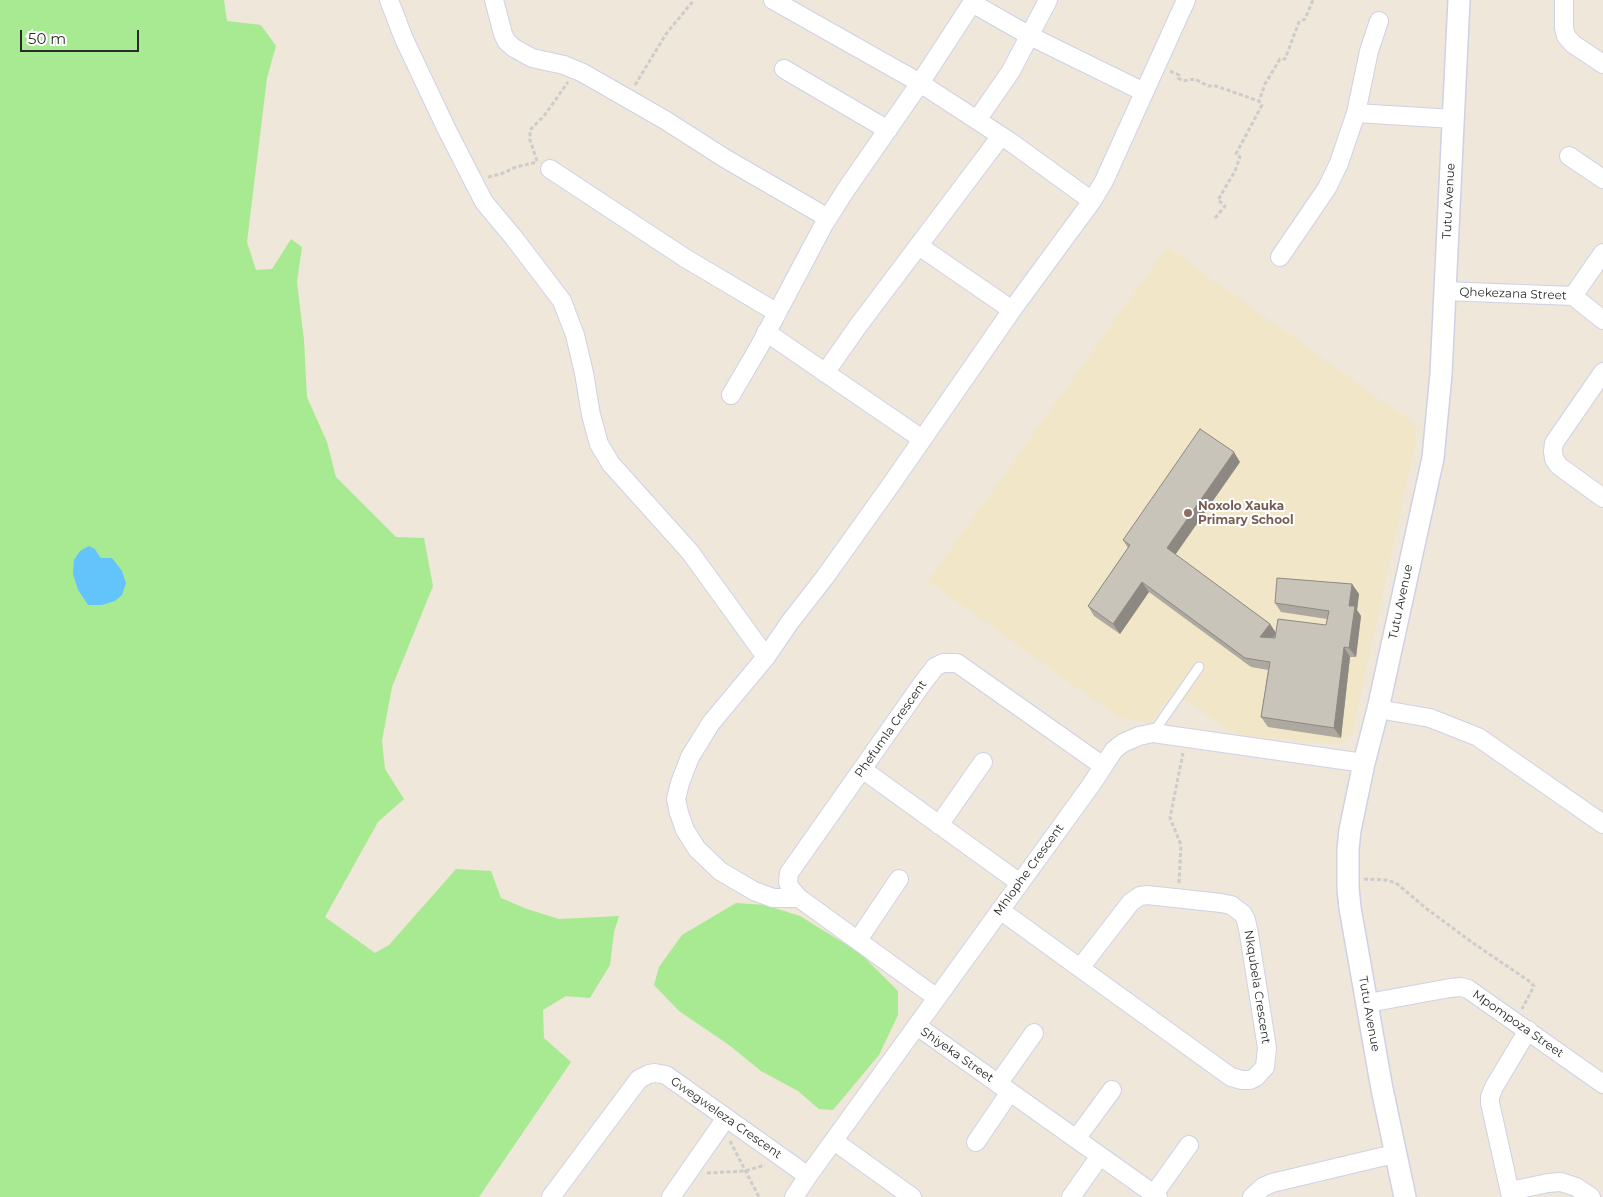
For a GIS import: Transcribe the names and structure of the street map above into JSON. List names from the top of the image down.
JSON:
{
  "streets": {
    "street": [
      "Tutu Avenue",
      "Qhekezana Street",
      "Phefumla Crescent",
      "Mhlophe Crescent",
      "Nkqubela Crescent",
      "Mpompoza Street",
      "Shiyeka Street",
      "Gwegweleza Crescent"
    ]
  },
  "crossings": [
    ["Tutu Avenue", "Qhekezana Street"],
    ["Tutu Avenue", "Mhlophe Crescent"],
    ["Tutu Avenue", "Mpompoza Street"],
    ["Phefumla Crescent", "Mhlophe Crescent"],
    ["Mhlophe Crescent", "Nkqubela Crescent"],
    ["Mhlophe Crescent", "Shiyeka Street"],
    ["Mhlophe Crescent", "Gwegweleza Crescent"]
  ],
  "places": ["Noxolo Xauka Primary School"],
  "scale_bar": "50 m"
}
